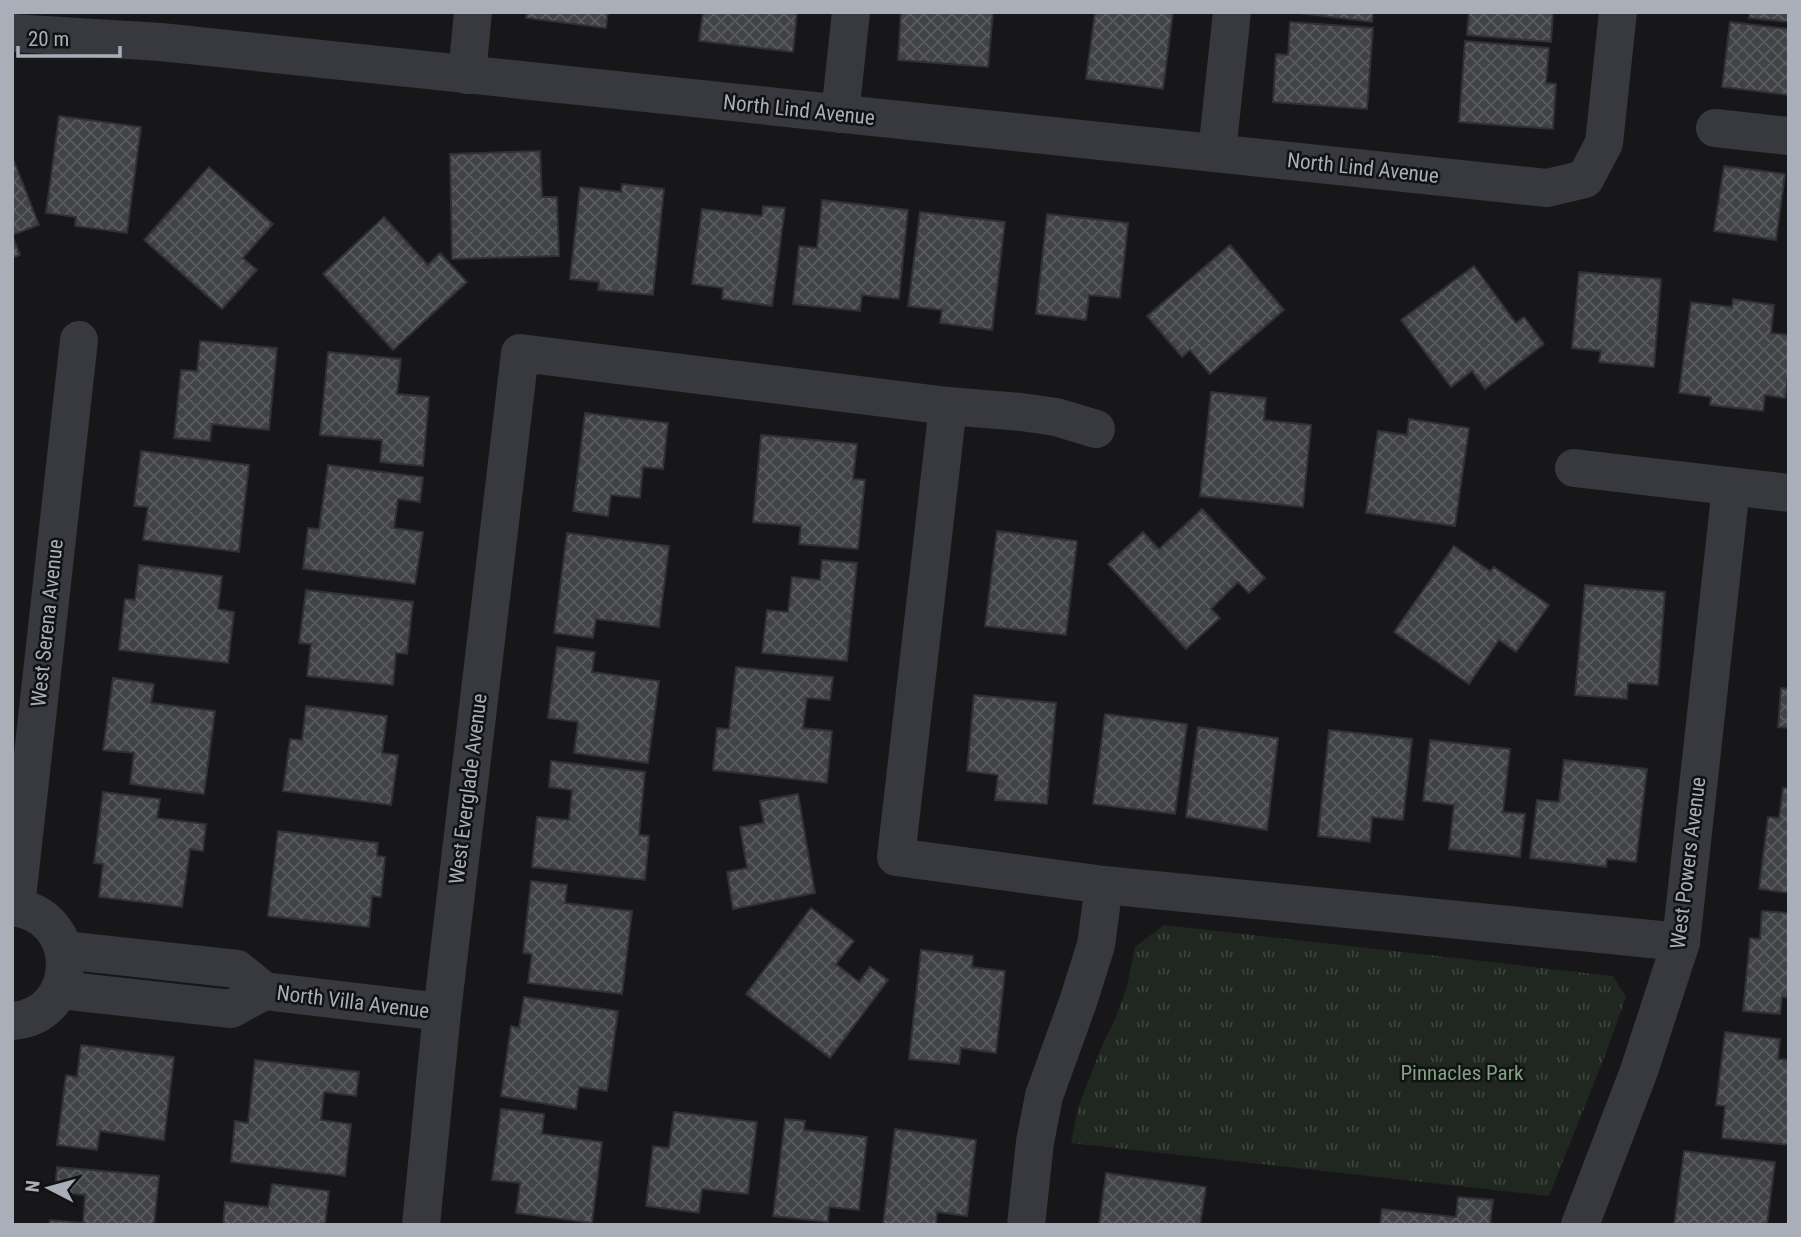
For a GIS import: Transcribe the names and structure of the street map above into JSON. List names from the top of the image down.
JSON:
{
  "streets": {
    "street": [
      "North Lind Avenue",
      "West Serena Avenue",
      "West Everglade Avenue",
      "West Powers Avenue",
      "North Villa Avenue"
    ]
  },
  "crossings": [
    ["West Everglade Avenue", "North Villa Avenue"]
  ],
  "parks": ["Pinnacles Park"],
  "scale_bar": "20 m",
  "north": "left"
}
